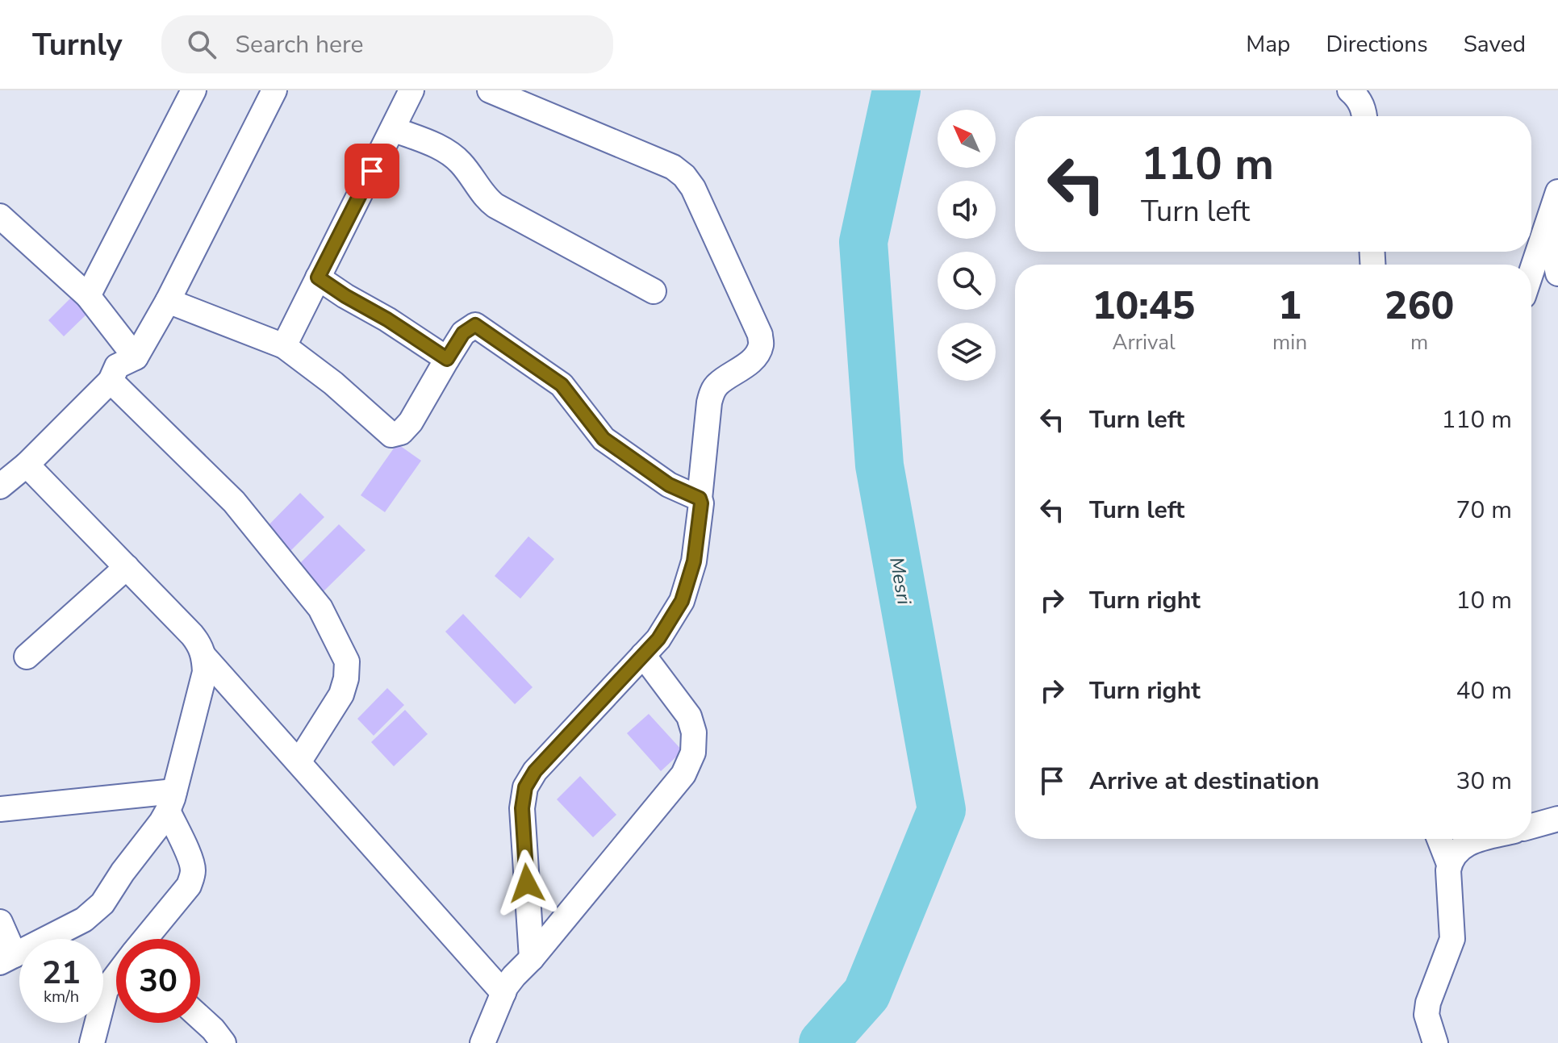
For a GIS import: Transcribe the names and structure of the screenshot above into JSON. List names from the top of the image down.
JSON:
{
  "water": ["Mesri"],
  "north": "top left",
  "page": {
    "header": "Turnly",
    "search": "Search here",
    "nav": ["Map", "Directions", "Saved"],
    "turn": ["110 m", "Turn left"],
    "eta": [
      "10:45",
      "Arrival",
      "1",
      "min",
      "260",
      "m"
    ],
    "list": [
      {
        "name": "Turn left",
        "value": "110 m"
      },
      {
        "name": "Turn left",
        "value": "70 m"
      },
      {
        "name": "Turn right",
        "value": "10 m"
      },
      {
        "name": "Turn right",
        "value": "40 m"
      },
      {
        "name": "Arrive at destination",
        "value": "30 m"
      }
    ],
    "speed": "21 km/h",
    "limit": "30"
  }
}
